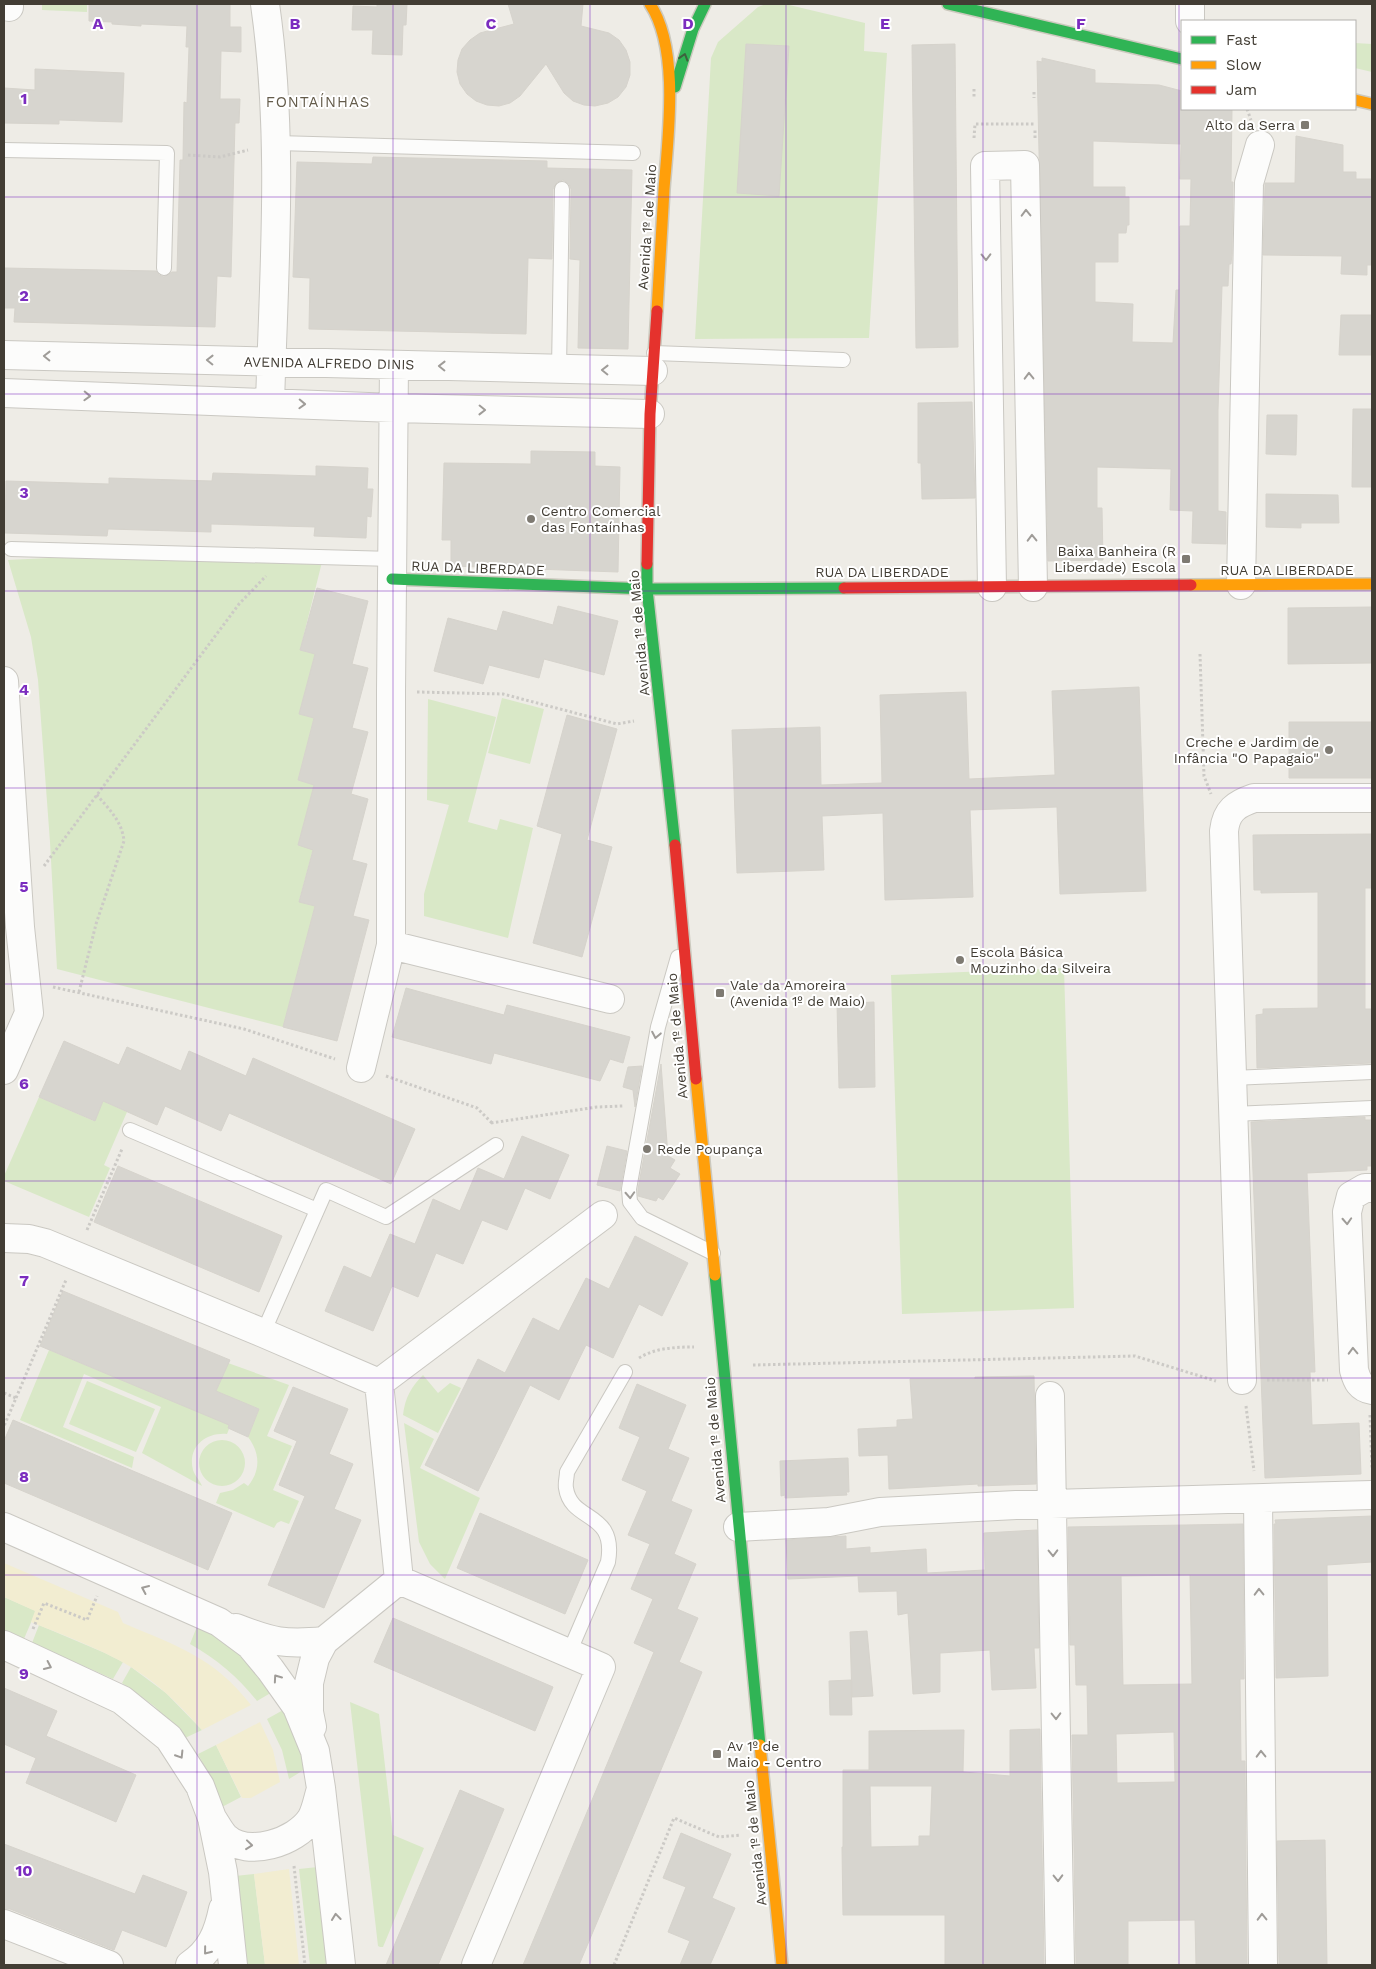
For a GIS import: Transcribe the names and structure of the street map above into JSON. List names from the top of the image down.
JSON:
{
  "streets": {
    "main road": ["Avenida 1º de Maio", "RUA DA LIBERDADE"],
    "street": ["AVENIDA ALFREDO DINIS"]
  },
  "crossings": [
    ["Avenida 1º de Maio", "AVENIDA ALFREDO DINIS"],
    ["Avenida 1º de Maio", "RUA DA LIBERDADE"]
  ],
  "districts": ["FONTAÍNHAS"],
  "places": {
    "transit": [
      "Alto da Serra",
      "Baixa Banheira (R Liberdade) Escola",
      "Vale da Amoreira (Avenida 1º de Maio)",
      "Av 1º de Maio - Centro"
    ],
    "other": [
      "Centro Comercial das Fontaínhas",
      "Creche e Jardim de Infância \"O Papagaio\"",
      "Escola Básica Mouzinho da Silveira",
      "Rede Poupança"
    ]
  },
  "legend": ["Fast", "Slow", "Jam"],
  "grid": {
    "columns": [
      "A",
      "B",
      "C",
      "D",
      "E",
      "F"
    ],
    "rows": [
      "1",
      "2",
      "3",
      "4",
      "5",
      "6",
      "7",
      "8",
      "9",
      "10"
    ]
  }
}
